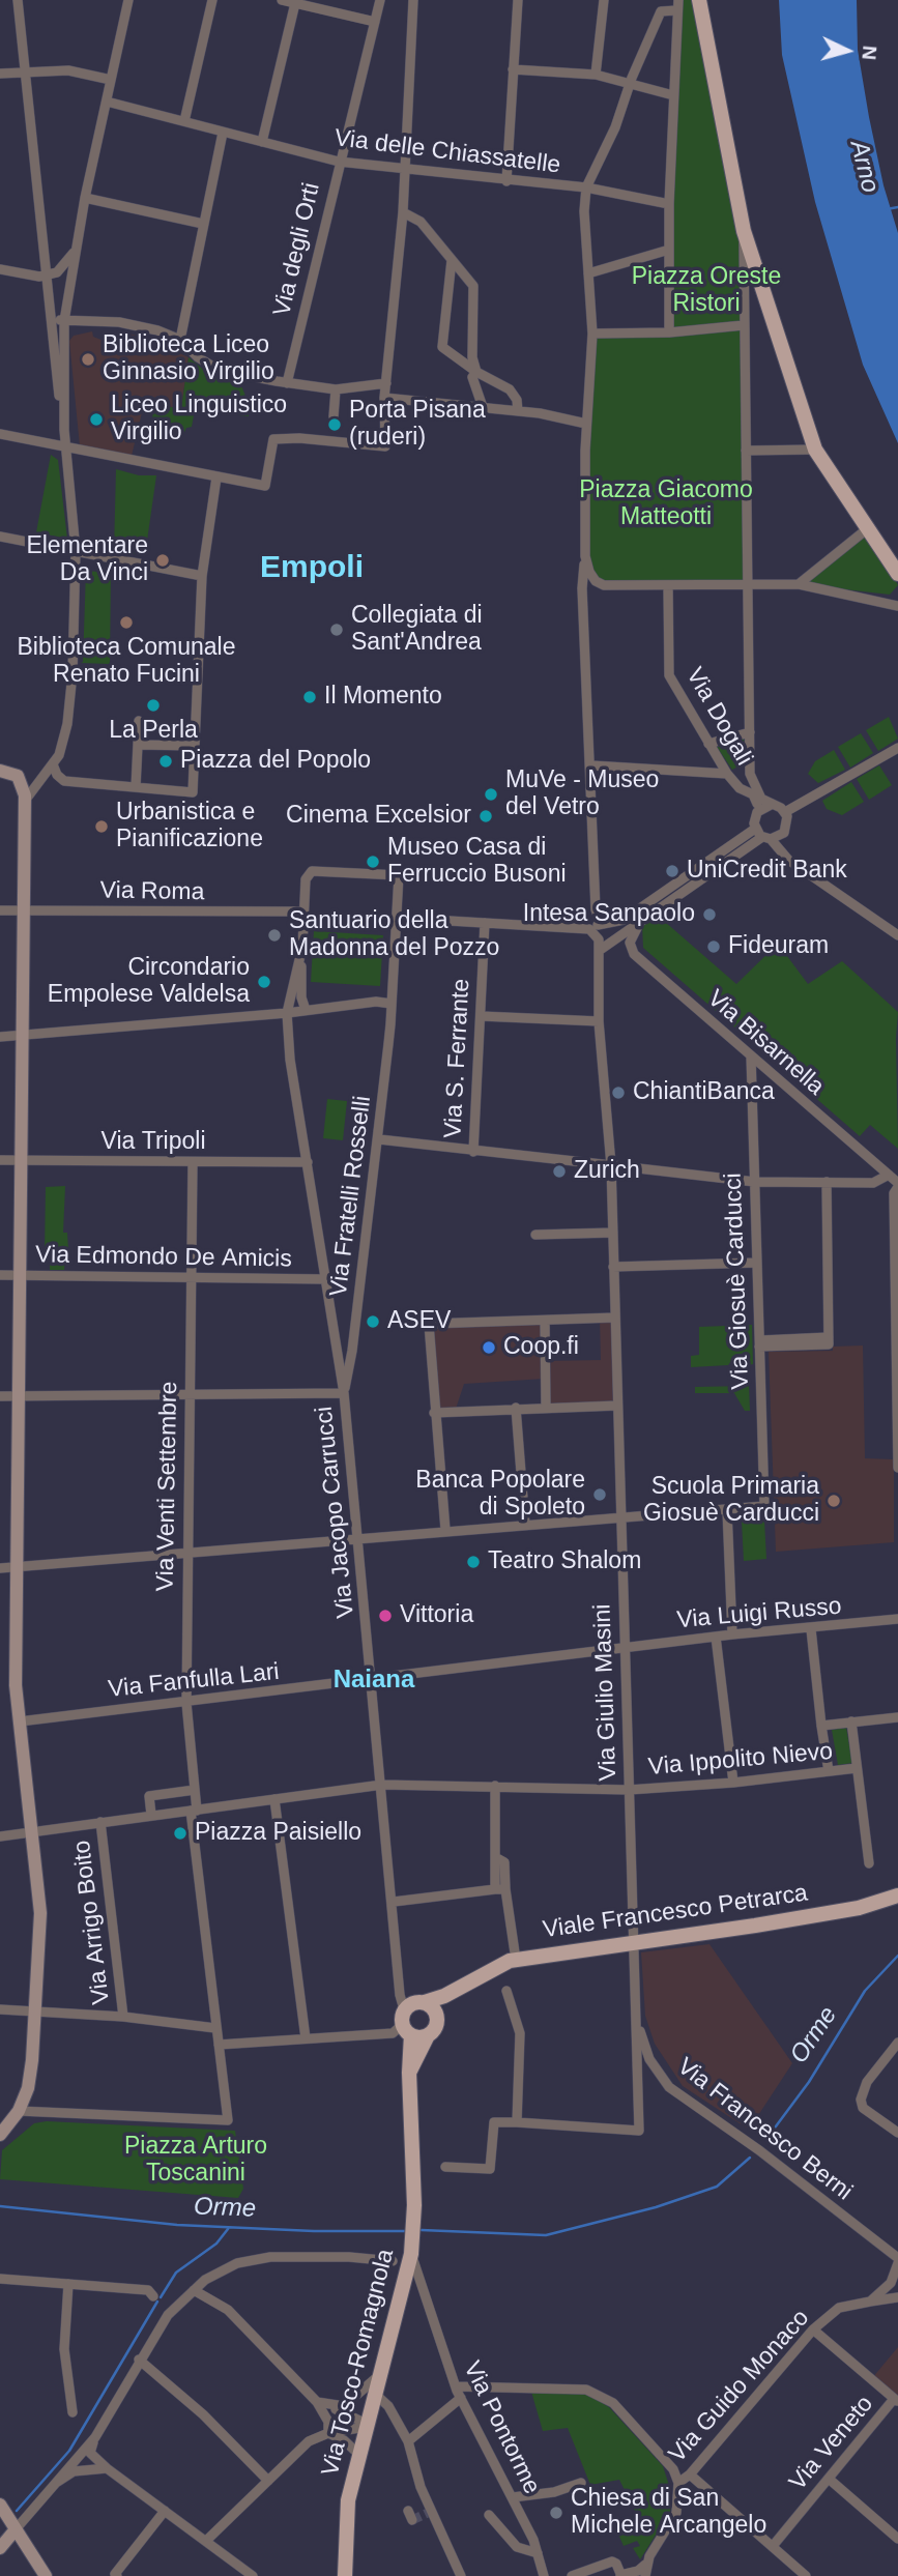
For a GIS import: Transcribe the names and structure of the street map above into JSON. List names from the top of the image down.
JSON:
{
  "streets": {
    "main road": ["Viale Francesco Petrarca", "Via Tosco-Romagnola"],
    "street": [
      "Via delle Chiassatelle",
      "Via degli Orti",
      "Via Dogali",
      "Via Roma",
      "Via Bisarnella",
      "Via S. Ferrante",
      "Via Tripoli",
      "Via Fratelli Rosselli",
      "Via Edmondo De Amicis",
      "Via Giosuè Carducci",
      "Via Venti Settembre",
      "Via Jacopo Carrucci",
      "Via Luigi Russo",
      "Via Fanfulla Lari",
      "Via Giulio Masini",
      "Via Ippolito Nievo",
      "Via Arrigo Boito",
      "Via Francesco Berni",
      "Via Guido Monaco",
      "Via Pontorme",
      "Via Veneto"
    ]
  },
  "crossings": [
    ["Via delle Chiassatelle", "Via degli Orti"],
    ["Via Roma", "Via Fratelli Rosselli"],
    ["Via Bisarnella", "Via Giosuè Carducci"],
    ["Via Tripoli", "Via Venti Settembre"],
    ["Via Tripoli", "Via Jacopo Carrucci"],
    ["Via Fratelli Rosselli", "Via Jacopo Carrucci"],
    ["Via Edmondo De Amicis", "Via Venti Settembre"],
    ["Via Edmondo De Amicis", "Via Jacopo Carrucci"],
    ["Via Venti Settembre", "Via Fanfulla Lari"],
    ["Via Venti Settembre", "Via Ippolito Nievo"],
    ["Via Jacopo Carrucci", "Via Luigi Russo"],
    ["Via Jacopo Carrucci", "Via Fanfulla Lari"],
    ["Via Jacopo Carrucci", "Via Ippolito Nievo"],
    ["Via Jacopo Carrucci", "Viale Francesco Petrarca"],
    ["Via Jacopo Carrucci", "Via Tosco-Romagnola"],
    ["Via Luigi Russo", "Via Fanfulla Lari"],
    ["Via Luigi Russo", "Via Giulio Masini"],
    ["Via Giulio Masini", "Via Ippolito Nievo"],
    ["Via Giulio Masini", "Viale Francesco Petrarca"],
    ["Via Giulio Masini", "Via Francesco Berni"],
    ["Via Ippolito Nievo", "Via Arrigo Boito"],
    ["Viale Francesco Petrarca", "Via Tosco-Romagnola"],
    ["Via Tosco-Romagnola", "Via Pontorme"]
  ],
  "districts": ["Empoli", "Naiana"],
  "water": ["Arno", "Orme"],
  "parks": ["Piazza Oreste Ristori", "Piazza Giacomo Matteotti", "Piazza Arturo Toscanini"],
  "places": [
    "Biblioteca Liceo Ginnasio Virgilio",
    "Liceo Linguistico Virgilio",
    "Porta Pisana (ruderi)",
    "Elementare Da Vinci",
    "Biblioteca Comunale Renato Fucini",
    "Collegiata di Sant'Andrea",
    "Il Momento",
    "La Perla",
    "Piazza del Popolo",
    "MuVe - Museo del Vetro",
    "Cinema Excelsior",
    "Urbanistica e Pianificazione",
    "Museo Casa di Ferruccio Busoni",
    "UniCredit Bank",
    "Intesa Sanpaolo",
    "Santuario della Madonna del Pozzo",
    "Fideuram",
    "Circondario Empolese Valdelsa",
    "ChiantiBanca",
    "Zurich",
    "ASEV",
    "Coop.fi",
    "Banca Popolare di Spoleto",
    "Scuola Primaria Giosuè Carducci",
    "Teatro Shalom",
    "Vittoria",
    "Piazza Paisiello",
    "Chiesa di San Michele Arcangelo"
  ],
  "north": "right"
}
